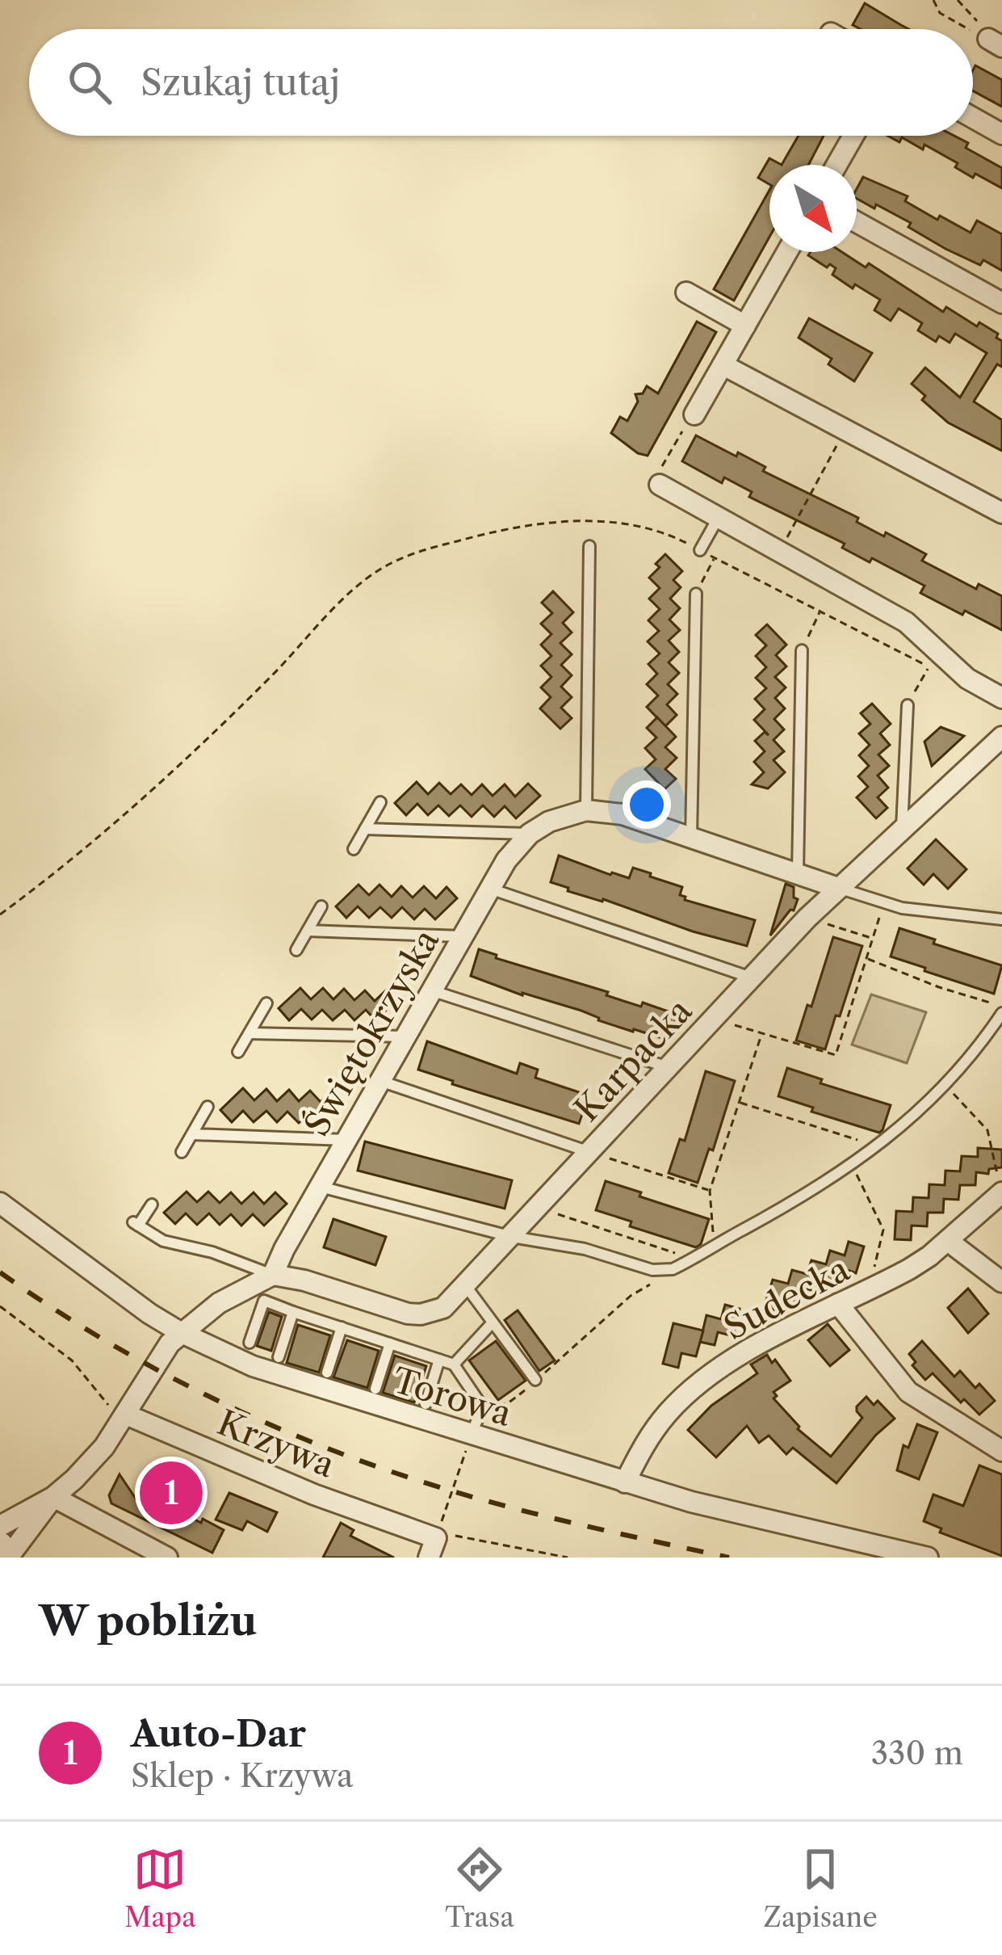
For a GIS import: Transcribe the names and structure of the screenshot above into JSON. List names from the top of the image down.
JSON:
{
  "streets": {
    "street": [
      "Świętokrzyska",
      "Karpacka",
      "Sudecka",
      "Torowa",
      "Krzywa"
    ]
  },
  "crossings": [
    ["Świętokrzyska", "Karpacka"],
    ["Sudecka", "Torowa"]
  ],
  "north": "bottom right",
  "page": {
    "search": "Szukaj tutaj",
    "pins": "1",
    "heading": "W pobliżu",
    "list": [
      {
        "mark": "1",
        "name": "Auto-Dar",
        "note": "Sklep · Krzywa",
        "value": "330 m"
      }
    ],
    "nav": ["Mapa", "Trasa", "Zapisane"]
  }
}
